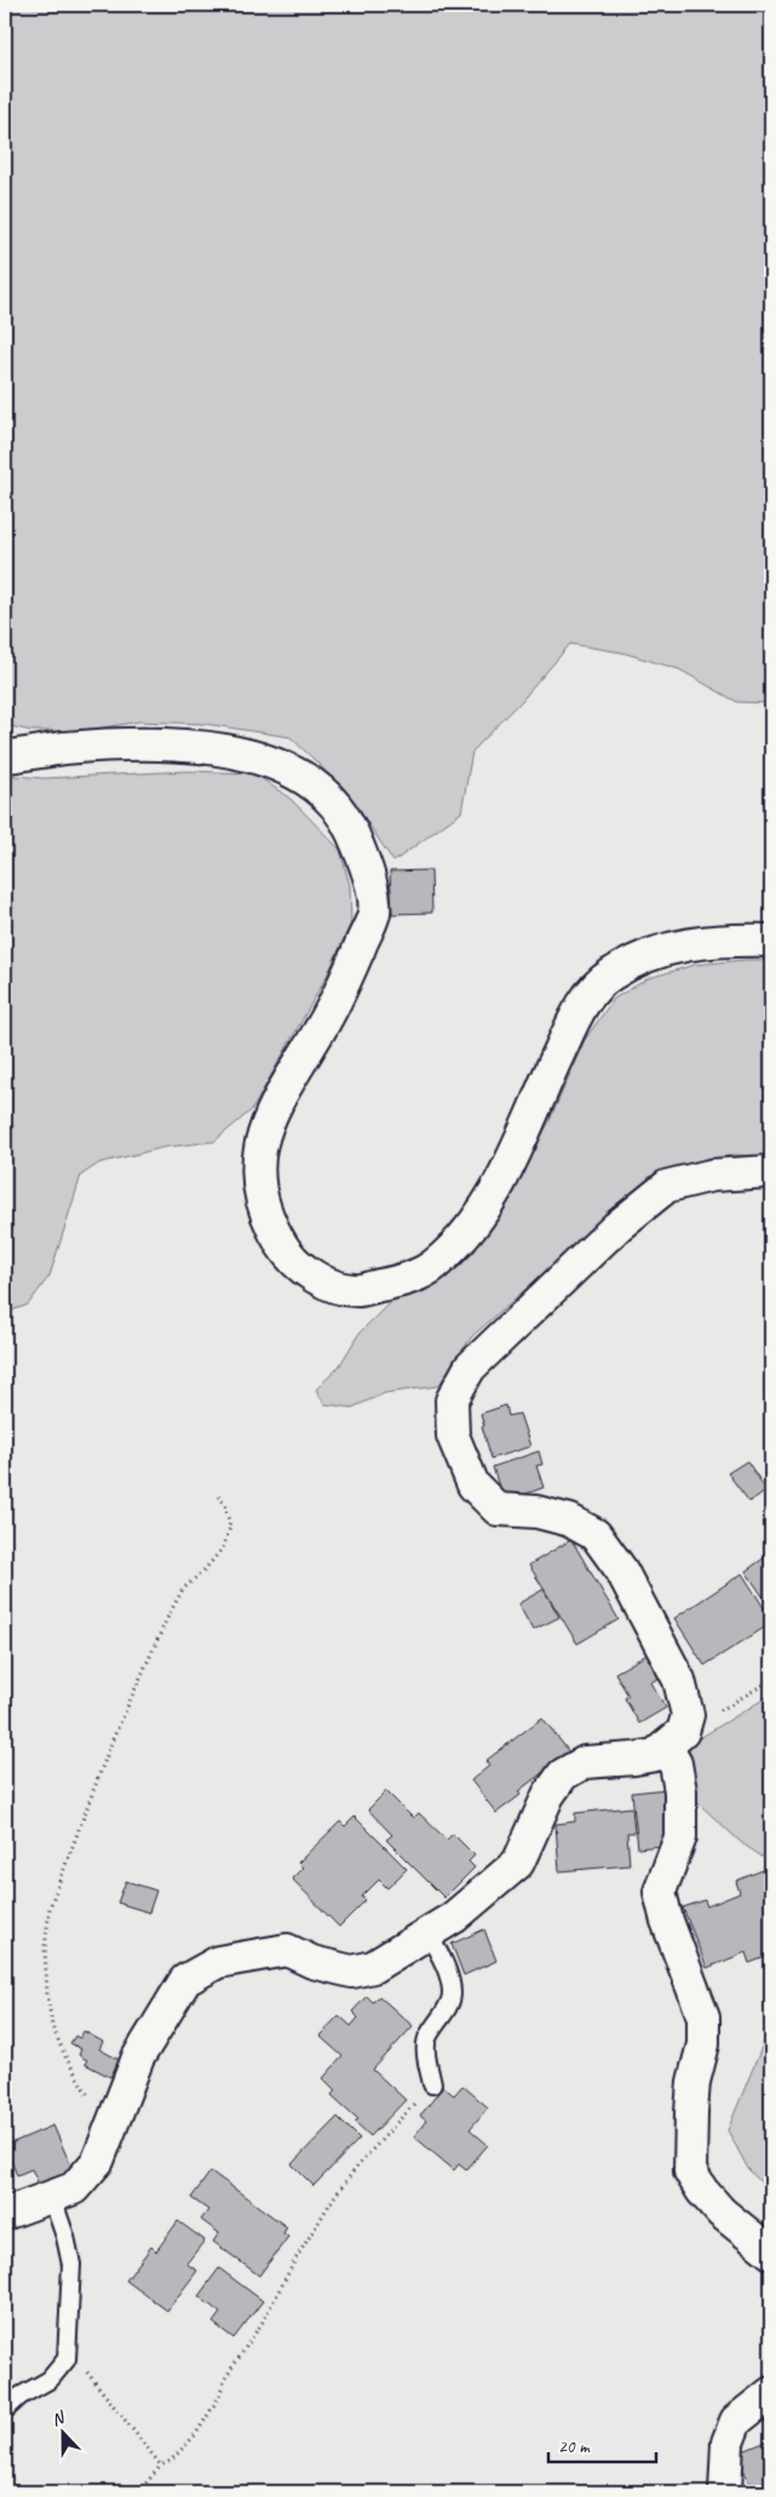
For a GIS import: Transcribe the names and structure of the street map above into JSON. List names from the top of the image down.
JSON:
{
  "scale_bar": "20 m",
  "north": "top"
}
